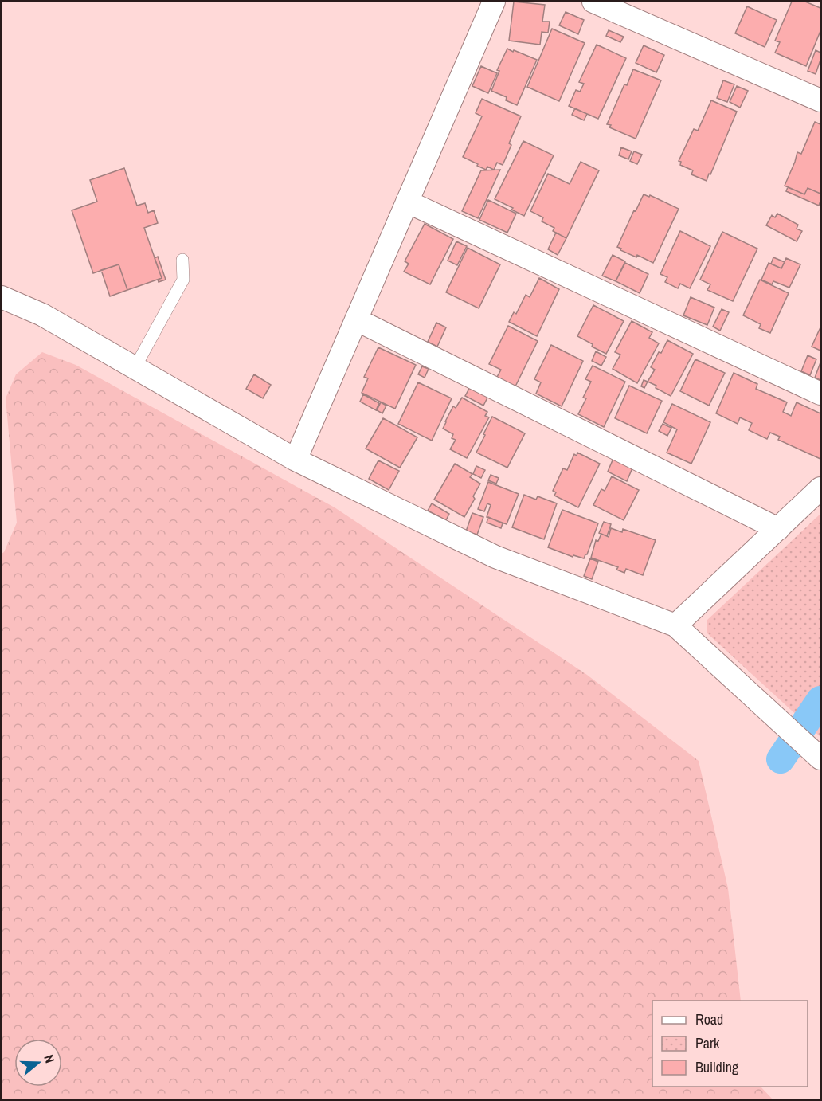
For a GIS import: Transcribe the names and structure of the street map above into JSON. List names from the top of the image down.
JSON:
{
  "legend": ["Road", "Park", "Building"],
  "north": "right"
}
